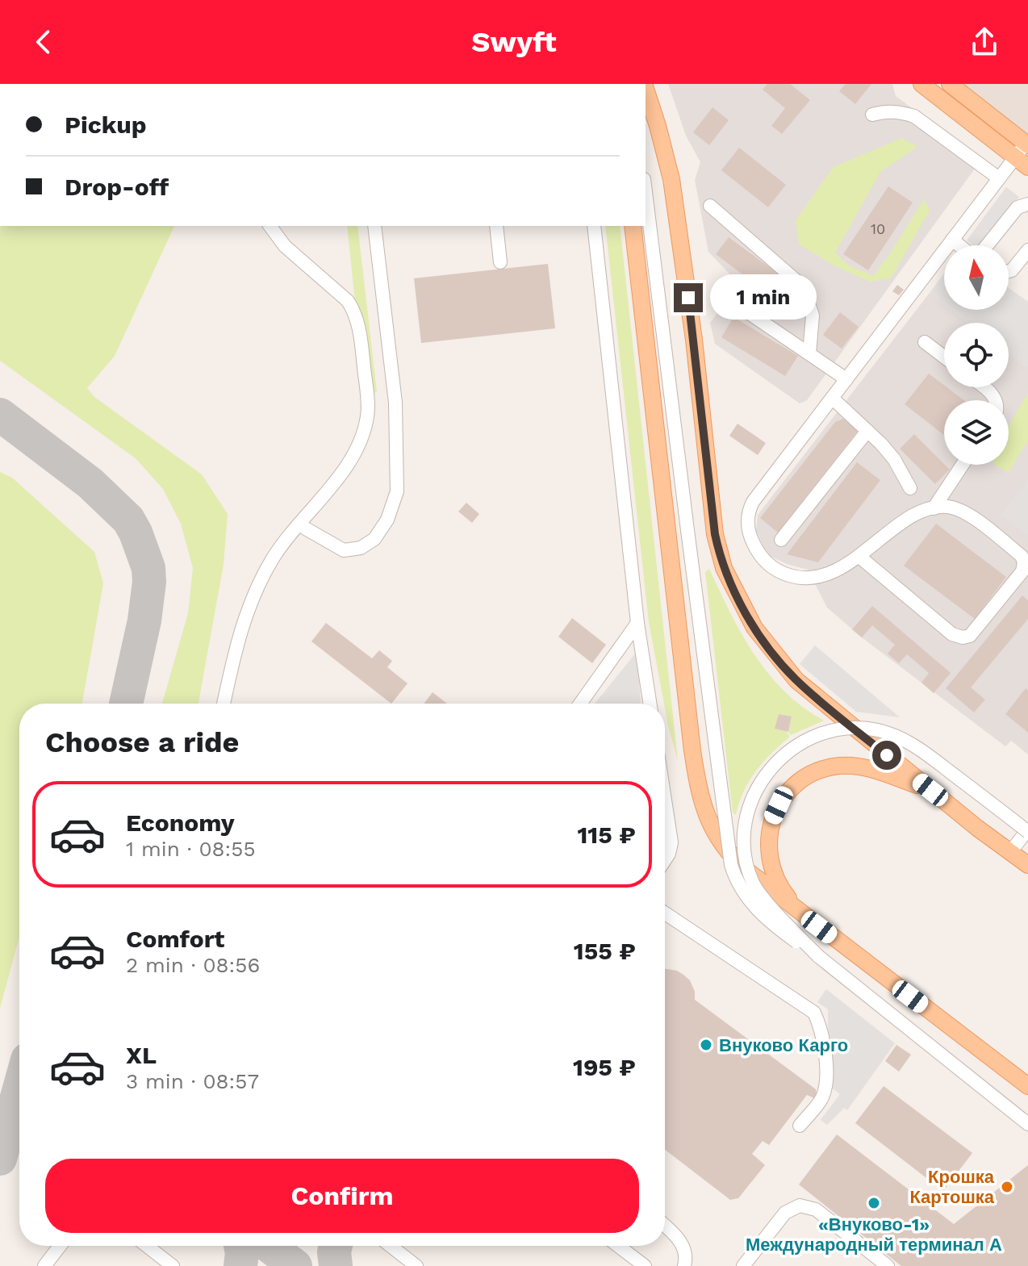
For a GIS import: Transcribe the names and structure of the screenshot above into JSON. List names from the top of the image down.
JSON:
{
  "places": ["Внуково Карго", "Крошка Картошка", "«Внуково-1» Международный терминал А"],
  "house_numbers": ["10"],
  "north": "top",
  "page": {
    "header": "Swyft",
    "banner": ["Pickup", "Drop-off"],
    "bubble": "1 min",
    "heading": "Choose a ride",
    "list": [
      {
        "name": "Economy",
        "note": "1 min · 08:55",
        "value": "115 ₽"
      },
      {
        "name": "Comfort",
        "note": "2 min · 08:56",
        "value": "155 ₽"
      },
      {
        "name": "XL",
        "note": "3 min · 08:57",
        "value": "195 ₽"
      }
    ],
    "buttons": "Confirm"
  }
}
